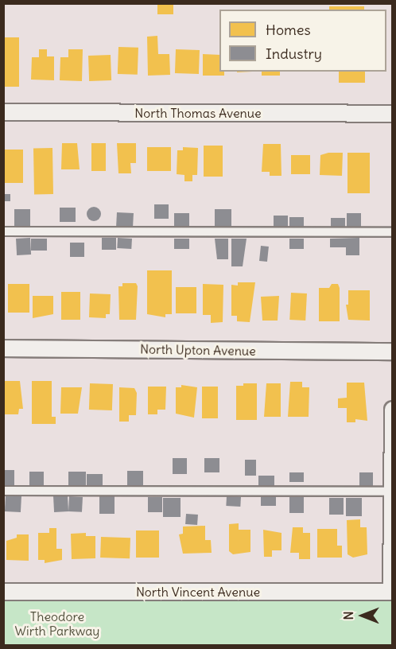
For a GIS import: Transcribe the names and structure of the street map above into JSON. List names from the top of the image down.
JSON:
{
  "streets": {
    "street": ["North Thomas Avenue", "North Upton Avenue", "North Vincent Avenue"]
  },
  "parks": ["Theodore Wirth Parkway"],
  "legend": ["Homes", "Industry"],
  "north": "left"
}
